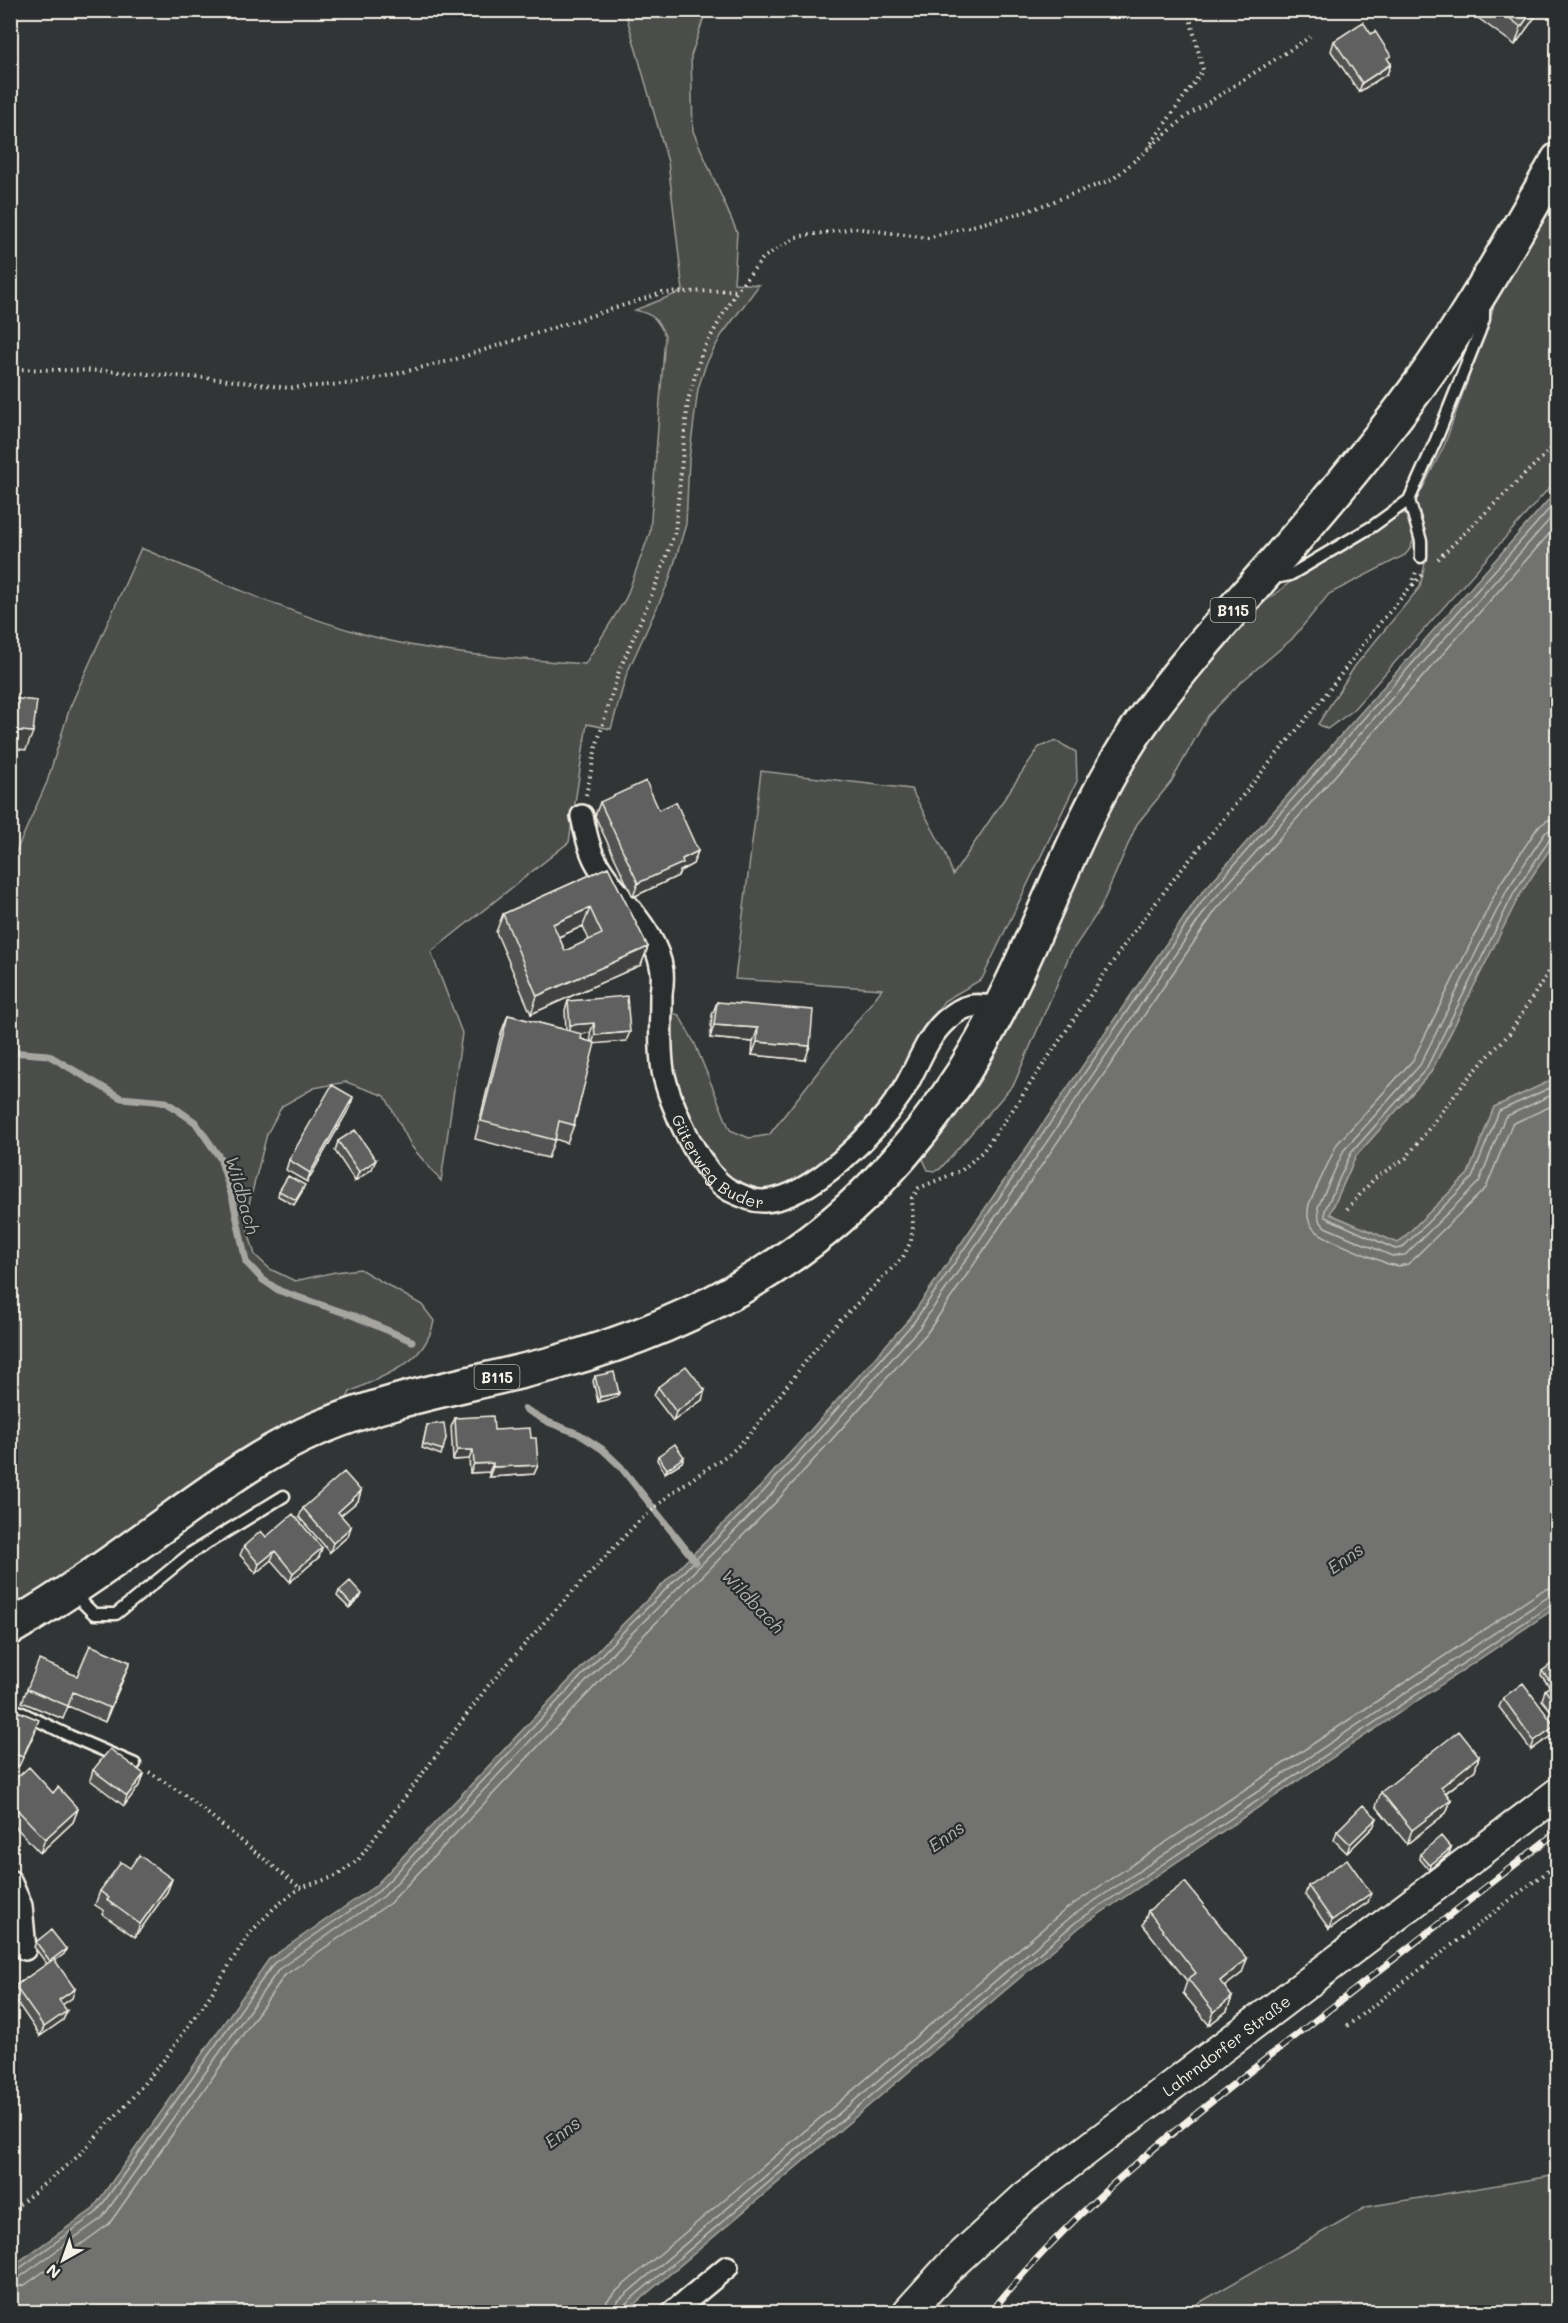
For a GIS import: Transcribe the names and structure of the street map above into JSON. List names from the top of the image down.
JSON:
{
  "streets": {
    "main road": ["B115"],
    "street": ["Güterweg Buder", "Lahrndorfer Straße"]
  },
  "crossings": [
    ["B115", "Güterweg Buder"]
  ],
  "water": ["Wildbach", "Enns"],
  "north": "bottom left"
}
